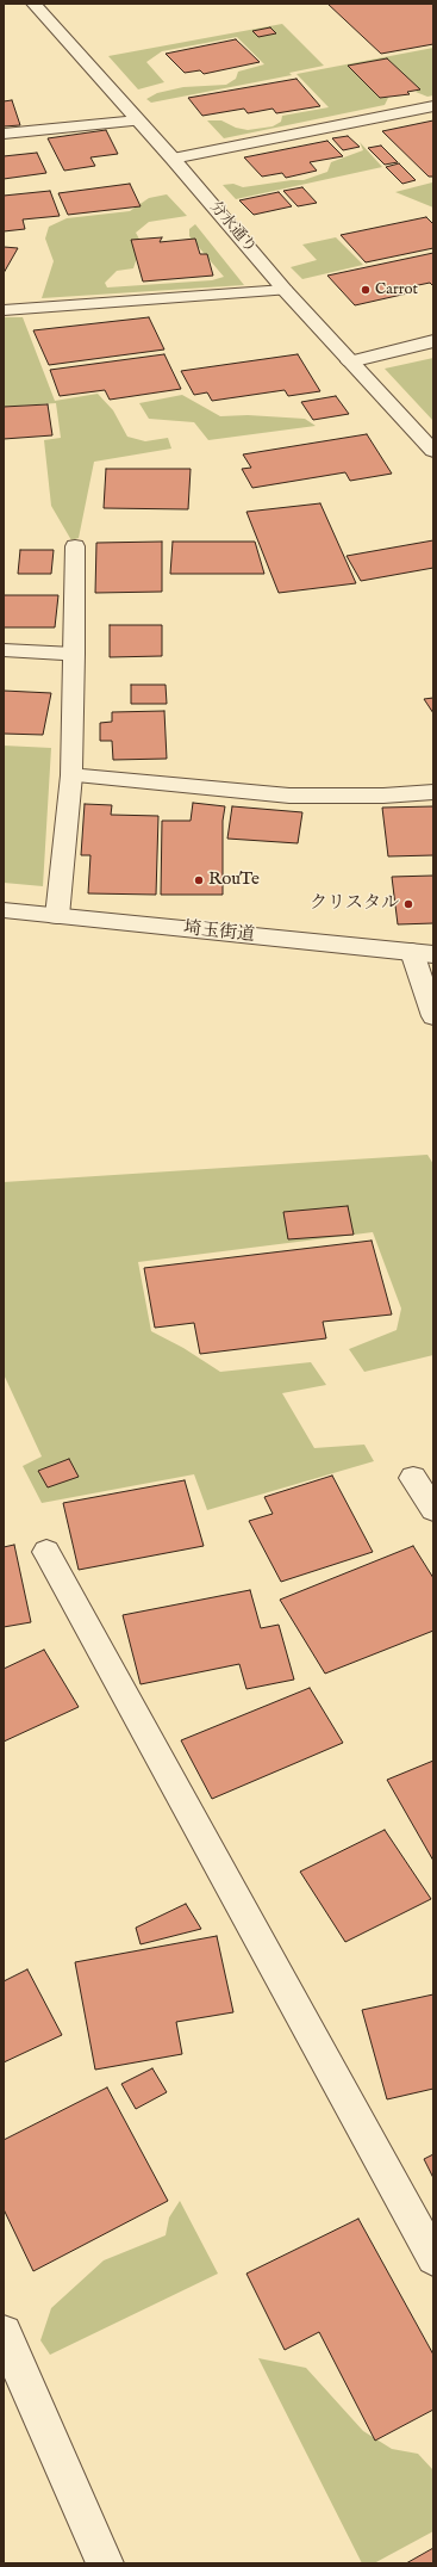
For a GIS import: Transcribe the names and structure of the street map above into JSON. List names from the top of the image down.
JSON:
{
  "streets": {
    "street": ["分水通り", "埼玉街道"]
  },
  "places": ["Carrot", "RouTe", "クリスタル"]
}
